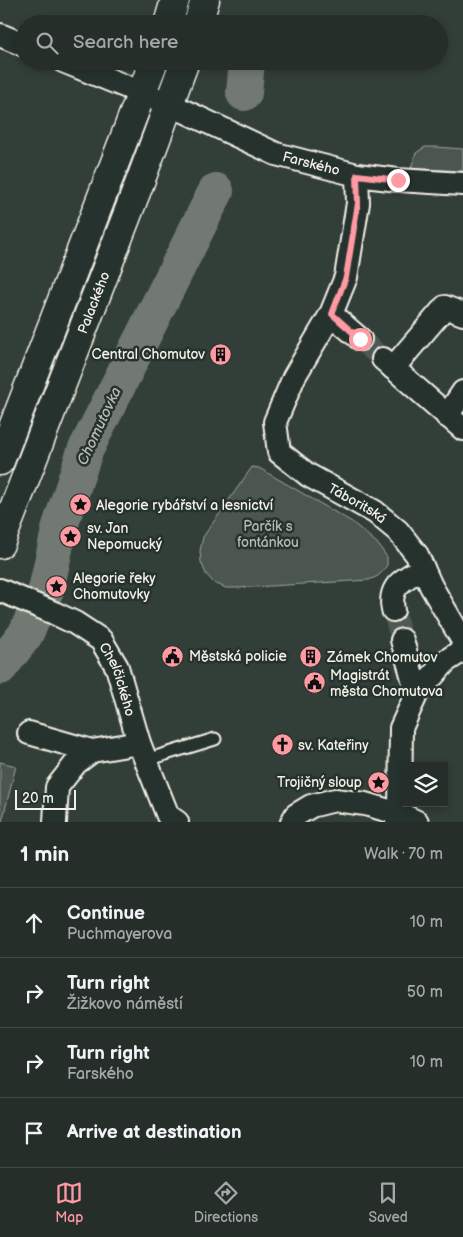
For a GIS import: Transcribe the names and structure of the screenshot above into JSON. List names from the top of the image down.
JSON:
{
  "streets": {
    "main road": ["Palackého"],
    "street": ["Farského", "Táboritská", "Chelčického"]
  },
  "crossings": [
    ["Farského", "Palackého"]
  ],
  "water": ["Chomutovka"],
  "parks": ["Parčík s fontánkou"],
  "places": {
    "building": ["Central Chomutov", "Zámek Chomutov"],
    "place": [
      "Alegorie rybářství a lesnictví",
      "sv. Jan Nepomucký",
      "Alegorie řeky Chomutovky",
      "Trojičný sloup"
    ],
    "public building": ["Městská policie", "Magistrát města Chomutova"],
    "church": ["sv. Kateřiny"]
  },
  "scale_bar": "20 m",
  "page": {
    "search": "Search here",
    "scale": "20 m",
    "heading": ["1 min", "Walk · 70 m"],
    "list": [
      ["Continue", "Puchmayerova", "10 m"],
      ["Turn right", "Žižkovo náměstí", "50 m"],
      ["Turn right", "Farského", "10 m"],
      "Arrive at destination"
    ],
    "nav": ["Map", "Directions", "Saved"]
  }
}
